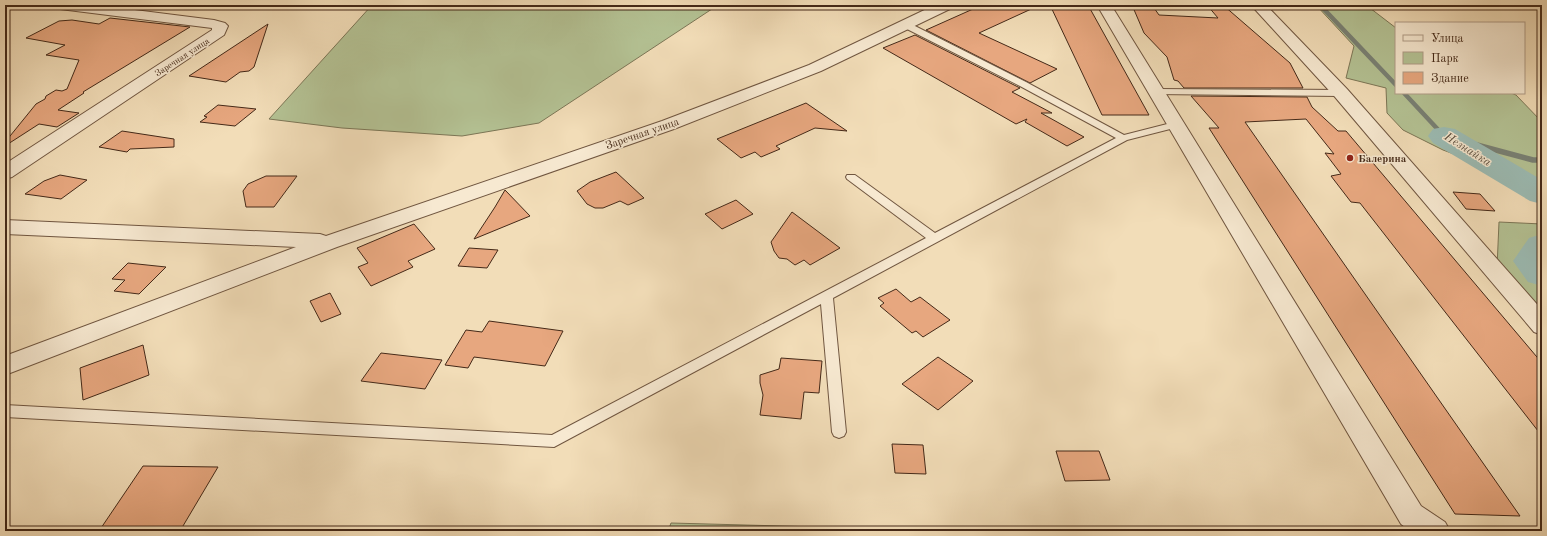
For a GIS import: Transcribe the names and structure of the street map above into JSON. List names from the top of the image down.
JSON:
{
  "streets": {
    "street": ["Заречная улица"]
  },
  "water": ["Незнайка"],
  "places": ["Балерина"],
  "legend": ["Улица", "Парк", "Здание"]
}
